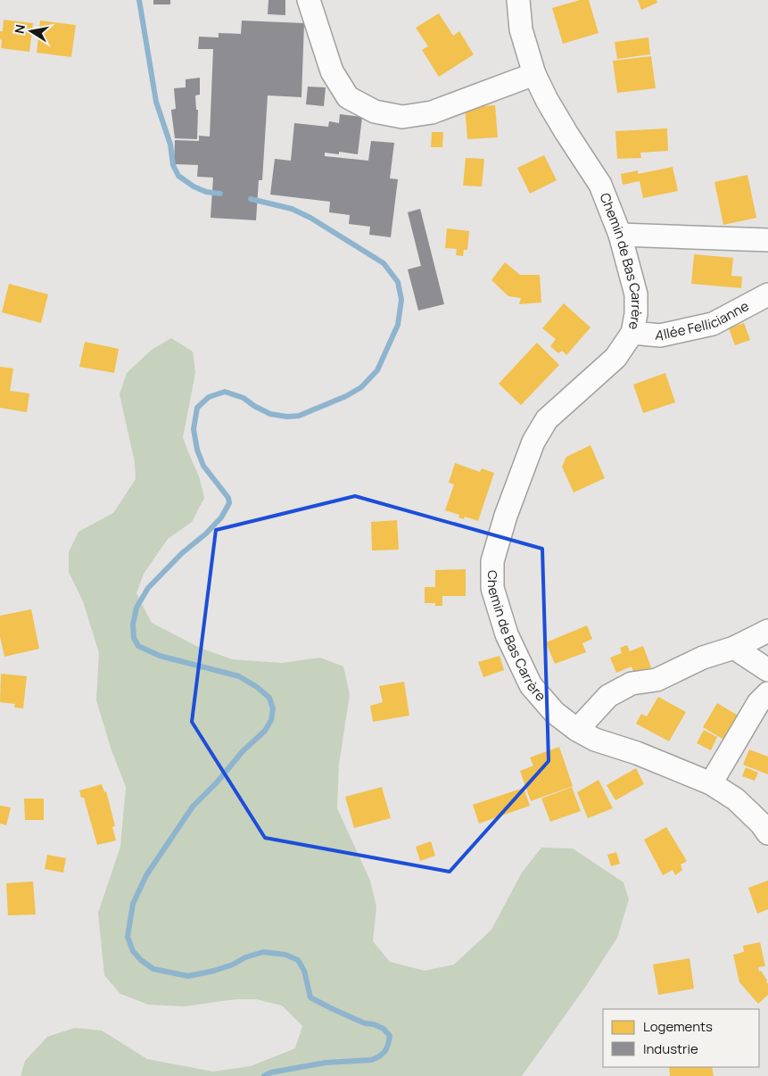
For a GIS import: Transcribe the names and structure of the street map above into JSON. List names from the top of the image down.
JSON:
{
  "streets": {
    "street": ["Chemin de Bas Carrère", "Allée Fellicianne"]
  },
  "crossings": [
    ["Chemin de Bas Carrère", "Allée Fellicianne"]
  ],
  "legend": ["Logements", "Industrie"],
  "north": "left"
}
